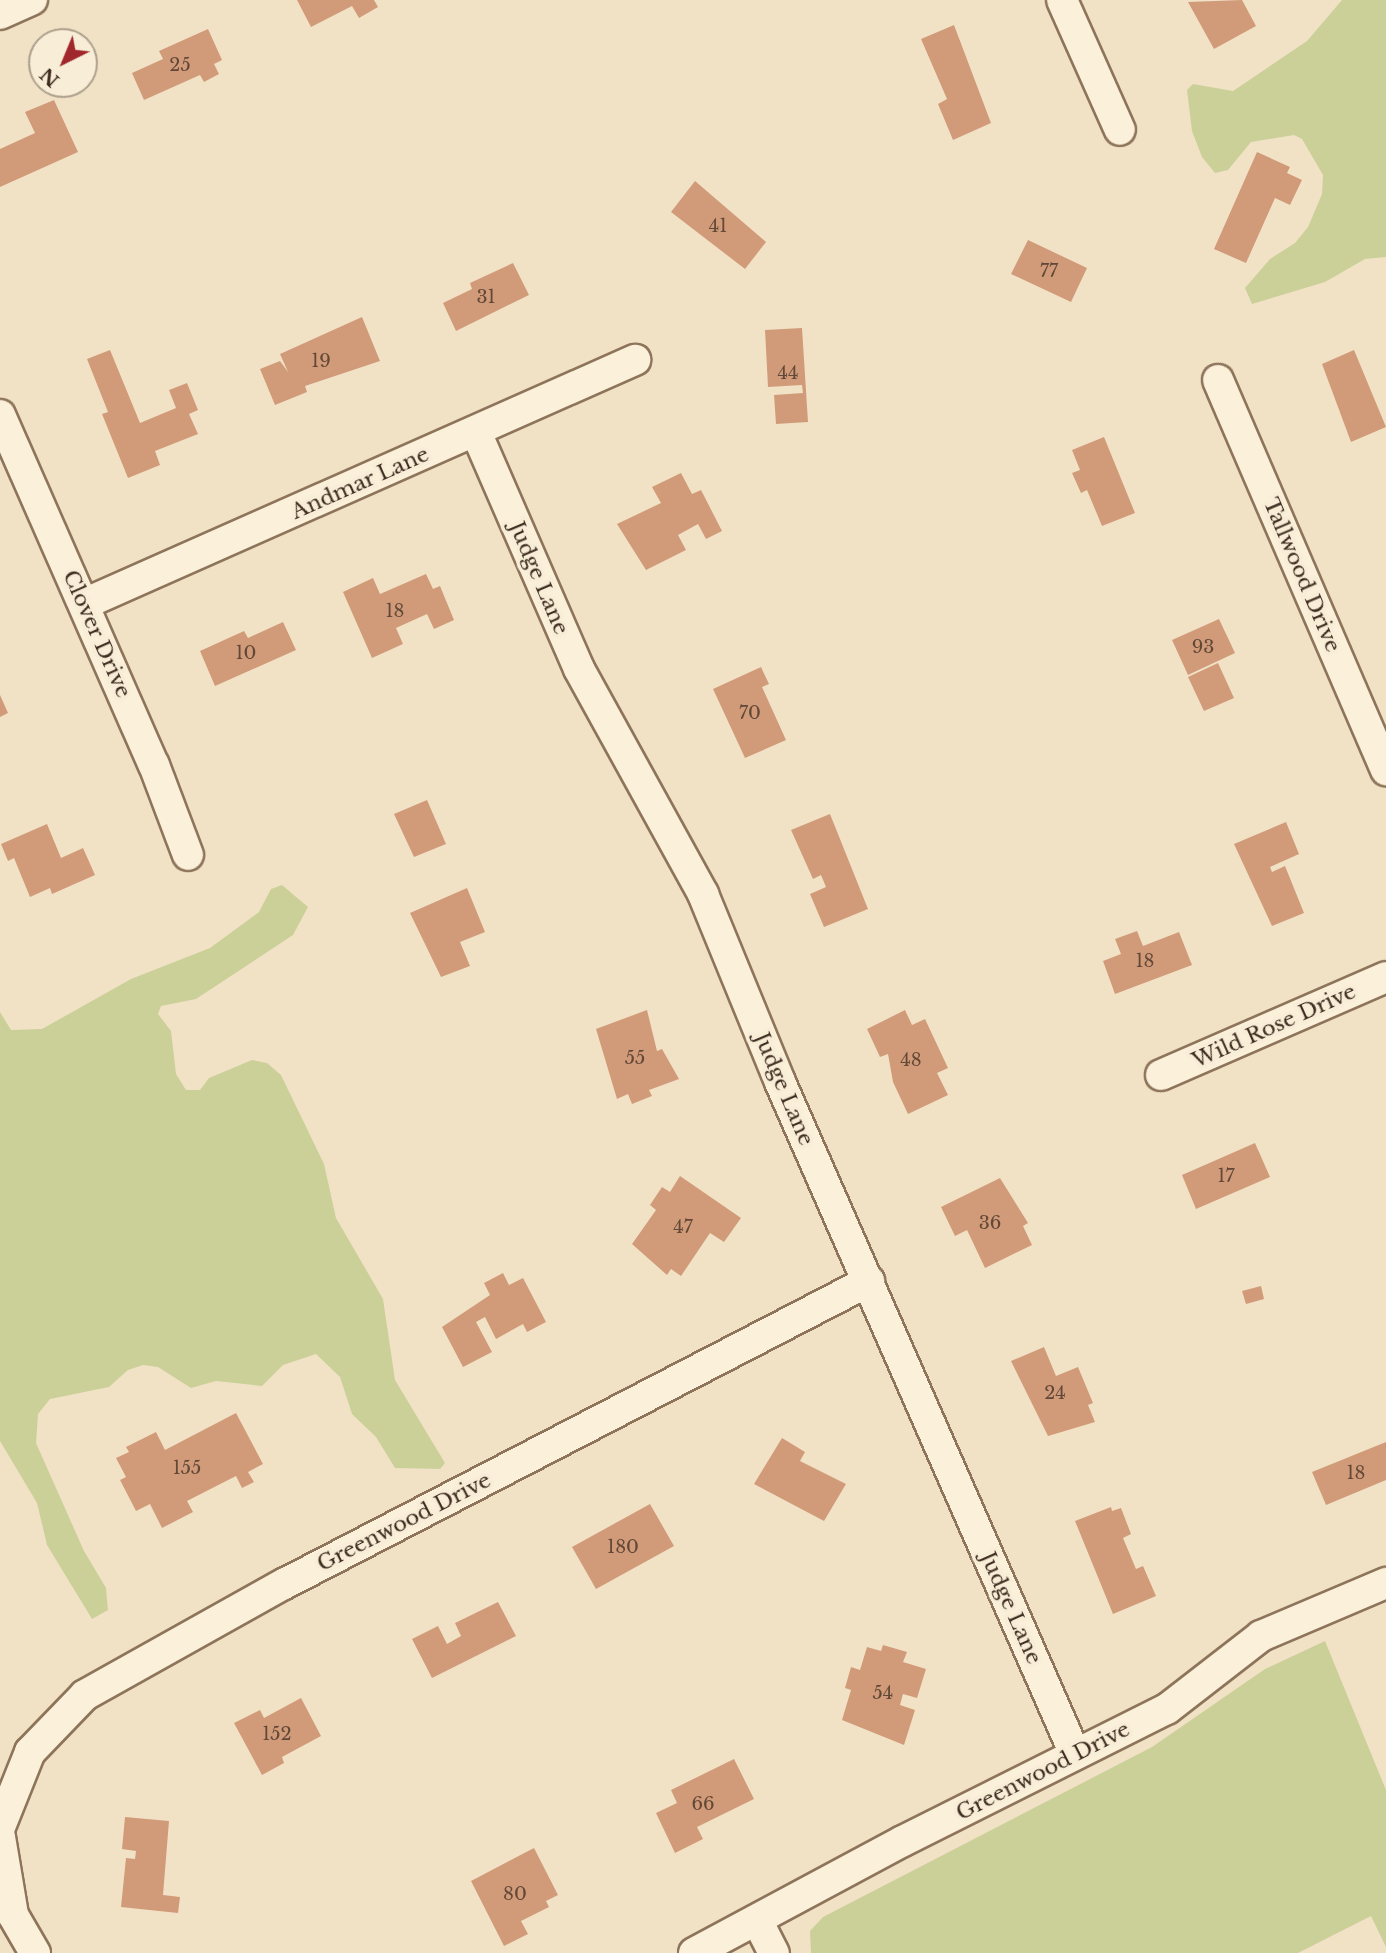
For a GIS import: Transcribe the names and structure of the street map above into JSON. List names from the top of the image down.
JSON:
{
  "streets": {
    "street": [
      "Andmar Lane",
      "Tallwood Drive",
      "Judge Lane",
      "Clover Drive",
      "Wild Rose Drive",
      "Greenwood Drive"
    ]
  },
  "crossings": [
    ["Andmar Lane", "Judge Lane"],
    ["Andmar Lane", "Clover Drive"],
    ["Judge Lane", "Greenwood Drive"]
  ],
  "house_numbers": [
    "25",
    "41",
    "77",
    "31",
    "19",
    "44",
    "18",
    "93",
    "10",
    "70",
    "18",
    "55",
    "48",
    "17",
    "36",
    "47",
    "24",
    "155",
    "18",
    "180",
    "54",
    "152",
    "66",
    "80"
  ],
  "north": "bottom left"
}
